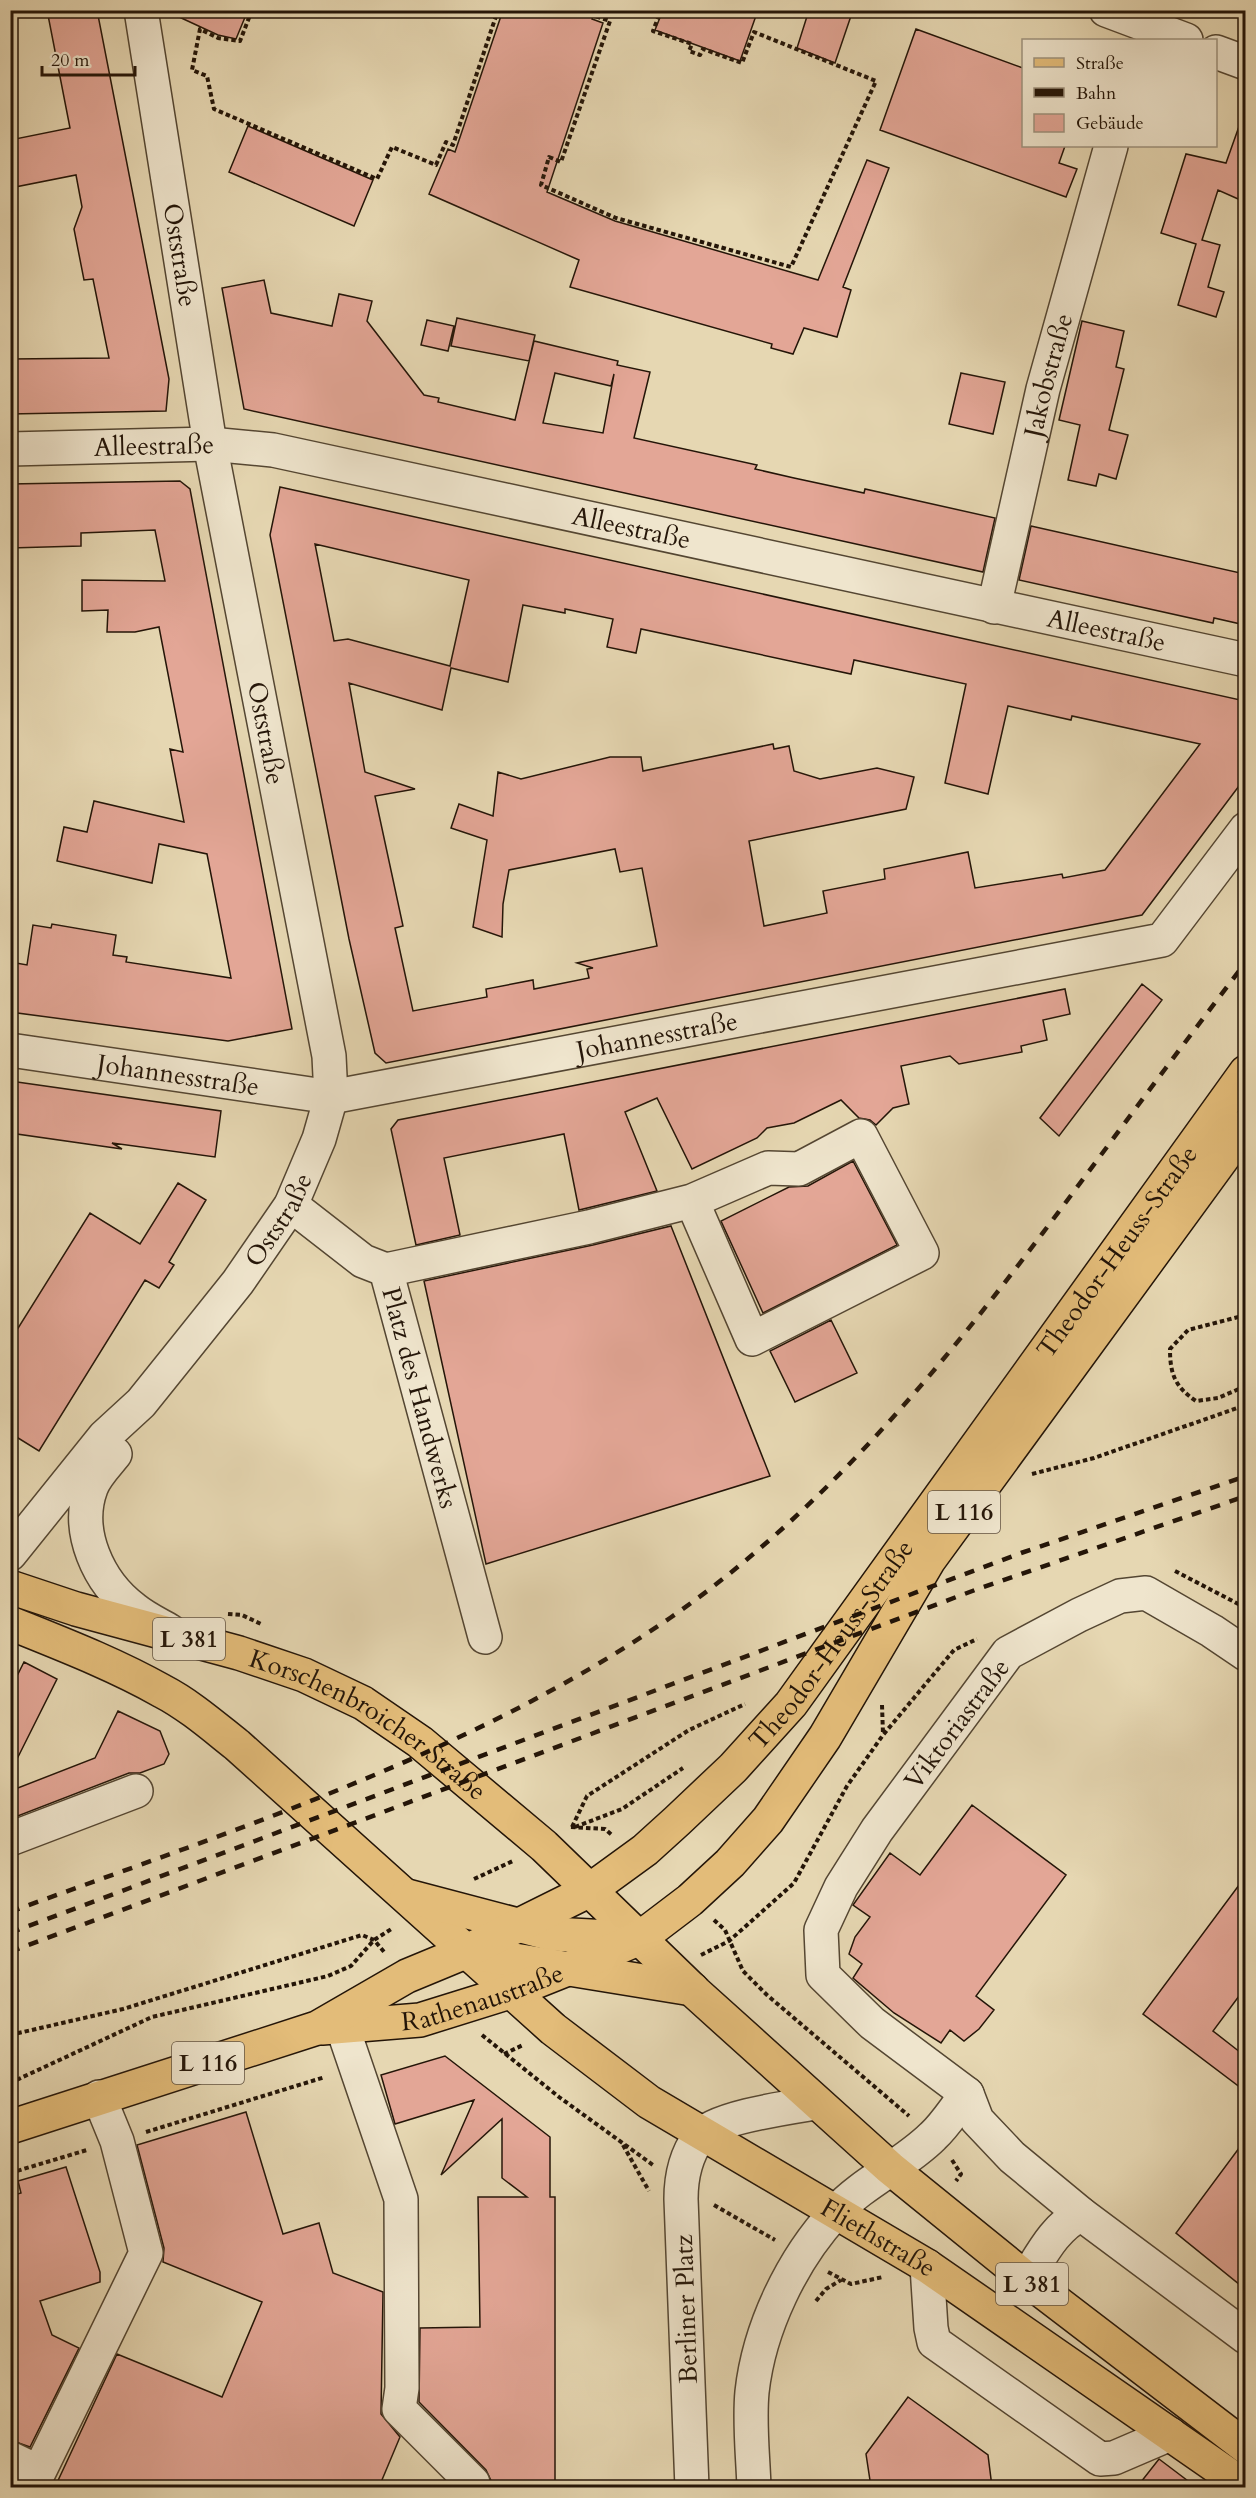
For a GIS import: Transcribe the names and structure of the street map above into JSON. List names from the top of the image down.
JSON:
{
  "streets": {
    "main road": [
      "Theodor-Heuss-Straße",
      "L 116",
      "L 381",
      "Korschenbroicher Straße",
      "Rathenaustraße",
      "Fliethstraße"
    ],
    "street": [
      "Oststraße",
      "Jakobstraße",
      "Alleestraße",
      "Johannesstraße",
      "Platz des Handwerks",
      "Viktoriastraße",
      "Berliner Platz"
    ]
  },
  "crossings": [
    ["Oststraße", "Alleestraße"],
    ["Oststraße", "Johannesstraße"],
    ["Oststraße", "Platz des Handwerks"],
    ["Oststraße", "Korschenbroicher Straße"],
    ["Jakobstraße", "Alleestraße"],
    ["Theodor-Heuss-Straße", "Korschenbroicher Straße"],
    ["Theodor-Heuss-Straße", "Rathenaustraße"],
    ["Theodor-Heuss-Straße", "Fliethstraße"],
    ["L 381", "Rathenaustraße"],
    ["L 381", "Fliethstraße"],
    ["Korschenbroicher Straße", "Rathenaustraße"],
    ["Korschenbroicher Straße", "Fliethstraße"],
    ["Rathenaustraße", "Fliethstraße"],
    ["Fliethstraße", "Berliner Platz"]
  ],
  "legend": ["Straße", "Bahn", "Gebäude"],
  "scale_bar": "20 m"
}
